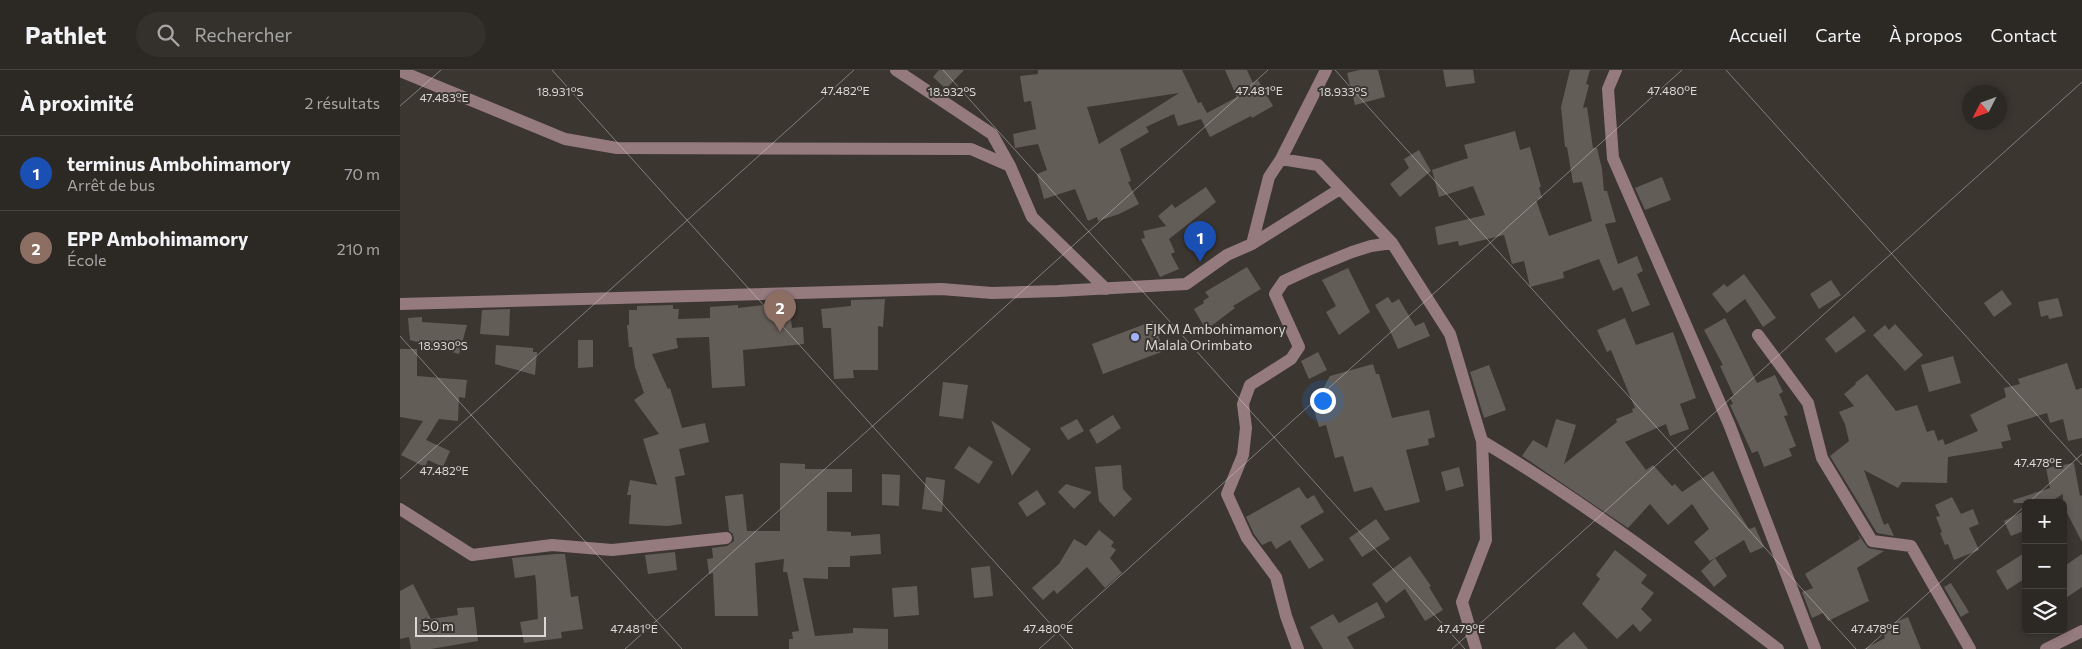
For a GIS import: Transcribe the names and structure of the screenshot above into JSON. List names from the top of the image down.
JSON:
{
  "places": ["FJKM Ambohimamory Malala Orimbato"],
  "scale_bar": "50 m",
  "north": "bottom left",
  "page": {
    "header": "Pathlet",
    "search": "Rechercher",
    "nav": [
      "Accueil",
      "Carte",
      "À propos",
      "Contact"
    ],
    "heading": ["À proximité", "2 résultats"],
    "list": [
      {
        "mark": "1",
        "name": "terminus Ambohimamory",
        "note": "Arrêt de bus",
        "value": "70 m"
      },
      {
        "mark": "2",
        "name": "EPP Ambohimamory",
        "note": "École",
        "value": "210 m"
      }
    ],
    "pins": ["1", "2"],
    "map_buttons": ["+", "−"],
    "scale": "50 m"
  },
  "coordinates": [
    "47.482°E",
    "47.481°E",
    "47.480°E",
    "18.931°S",
    "18.932°S",
    "18.933°S",
    "47.483°E",
    "18.930°S",
    "47.478°E",
    "47.479°E"
  ]
}
